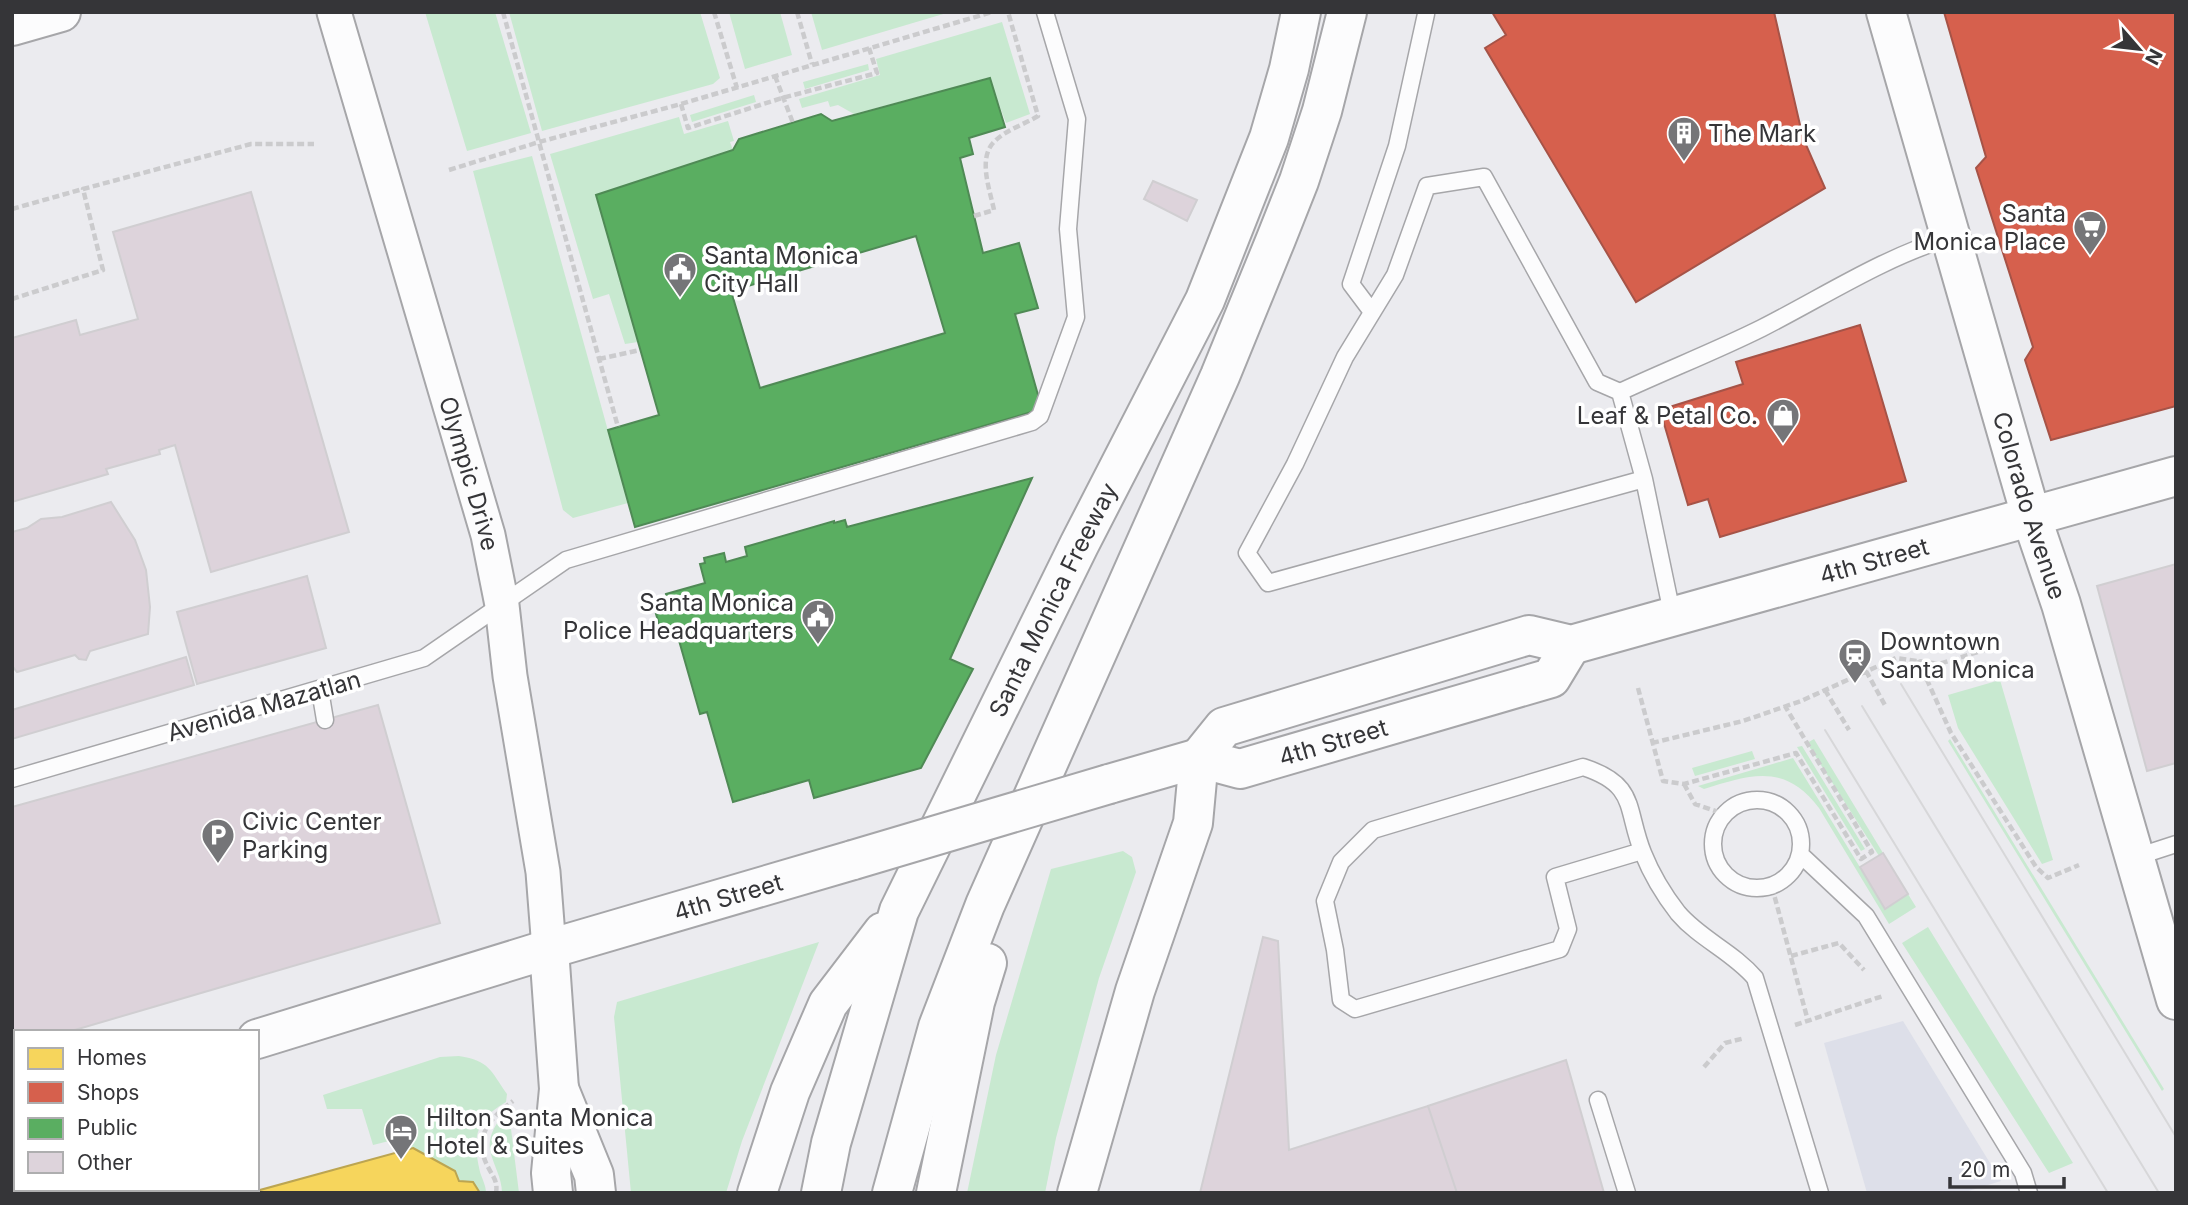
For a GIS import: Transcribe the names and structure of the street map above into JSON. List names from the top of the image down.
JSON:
{
  "streets": {
    "main road": ["Colorado Avenue", "4th Street", "Santa Monica Freeway"],
    "street": ["Olympic Drive"],
    "lane": ["Avenida Mazatlan"]
  },
  "crossings": [
    ["Olympic Drive", "4th Street"],
    ["Olympic Drive", "Avenida Mazatlan"],
    ["Colorado Avenue", "4th Street"]
  ],
  "places": {
    "building": ["The Mark"],
    "supermarket": ["Santa Monica Place"],
    "public building": ["Santa Monica City Hall", "Santa Monica Police Headquarters"],
    "shop": ["Leaf & Petal Co."],
    "station": ["Downtown Santa Monica"],
    "parking": ["Civic Center Parking"],
    "hotel": ["Hilton Santa Monica Hotel & Suites"]
  },
  "legend": [
    "Homes",
    "Shops",
    "Public",
    "Other"
  ],
  "scale_bar": "20 m",
  "north": "bottom right"
}
